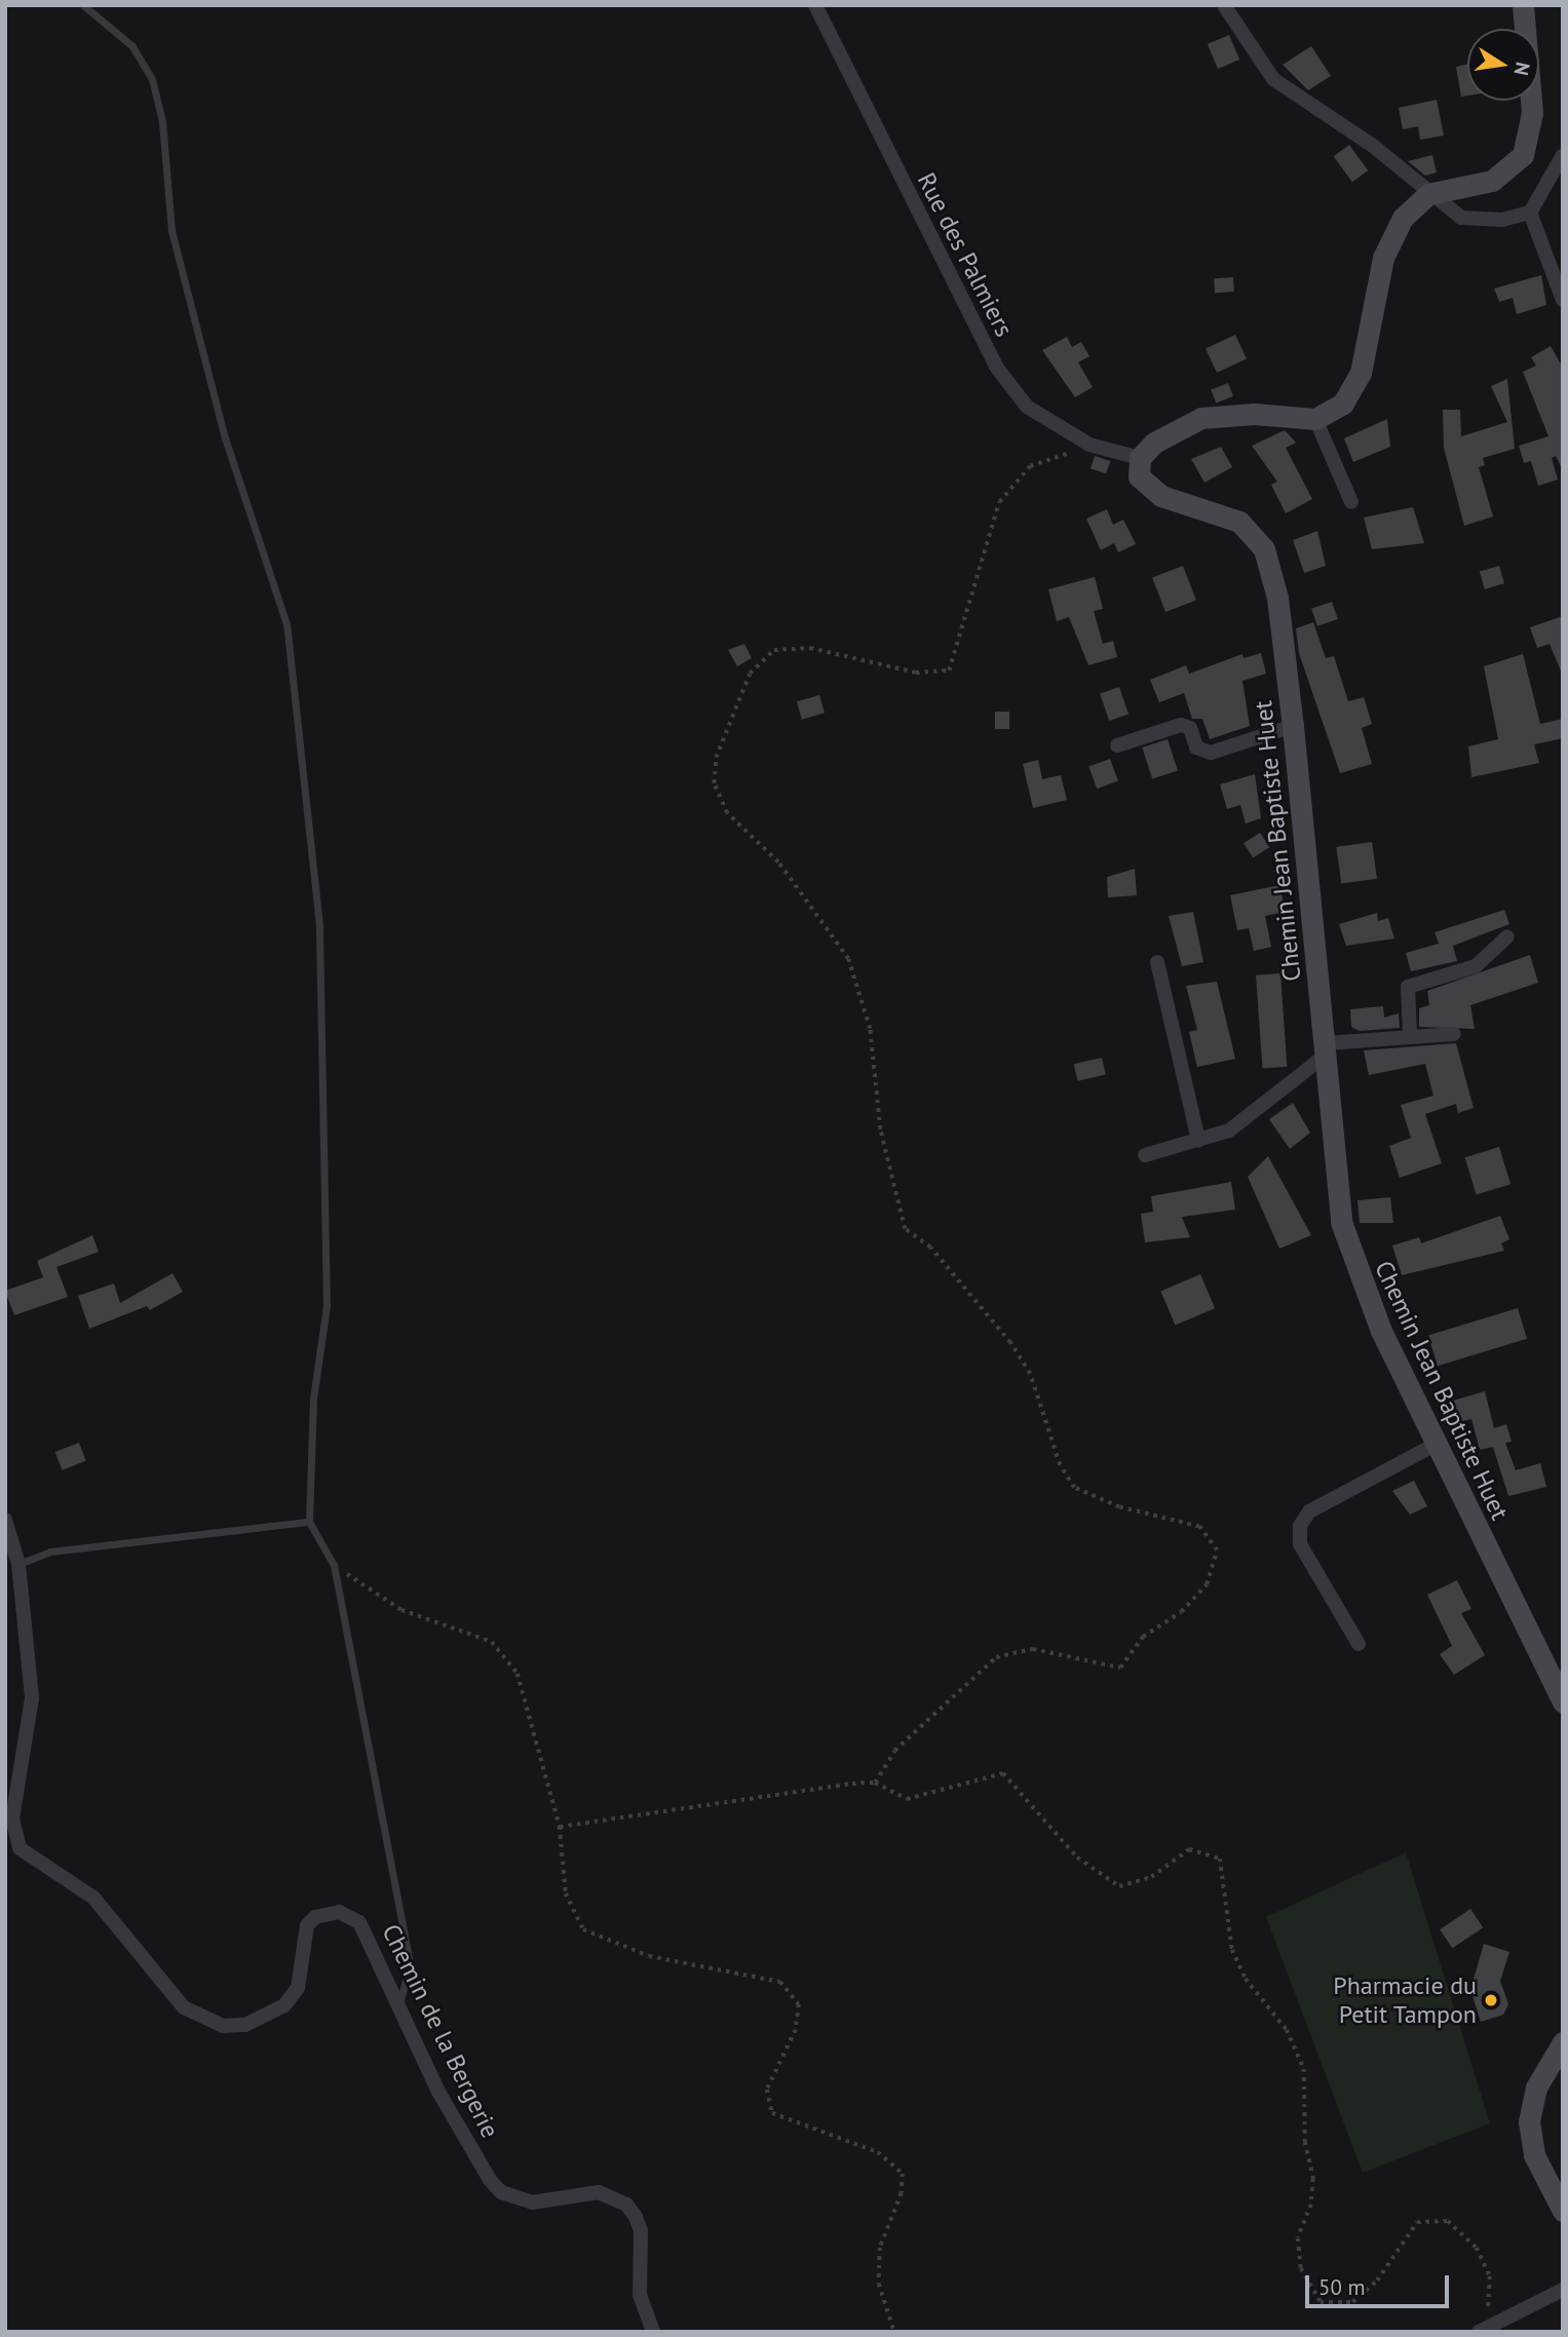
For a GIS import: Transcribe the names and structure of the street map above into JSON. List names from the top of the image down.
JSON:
{
  "streets": {
    "street": ["Rue des Palmiers", "Chemin Jean Baptiste Huet", "Chemin de la Bergerie"]
  },
  "crossings": [
    ["Rue des Palmiers", "Chemin Jean Baptiste Huet"]
  ],
  "places": ["Pharmacie du Petit Tampon"],
  "scale_bar": "50 m",
  "north": "right"
}
